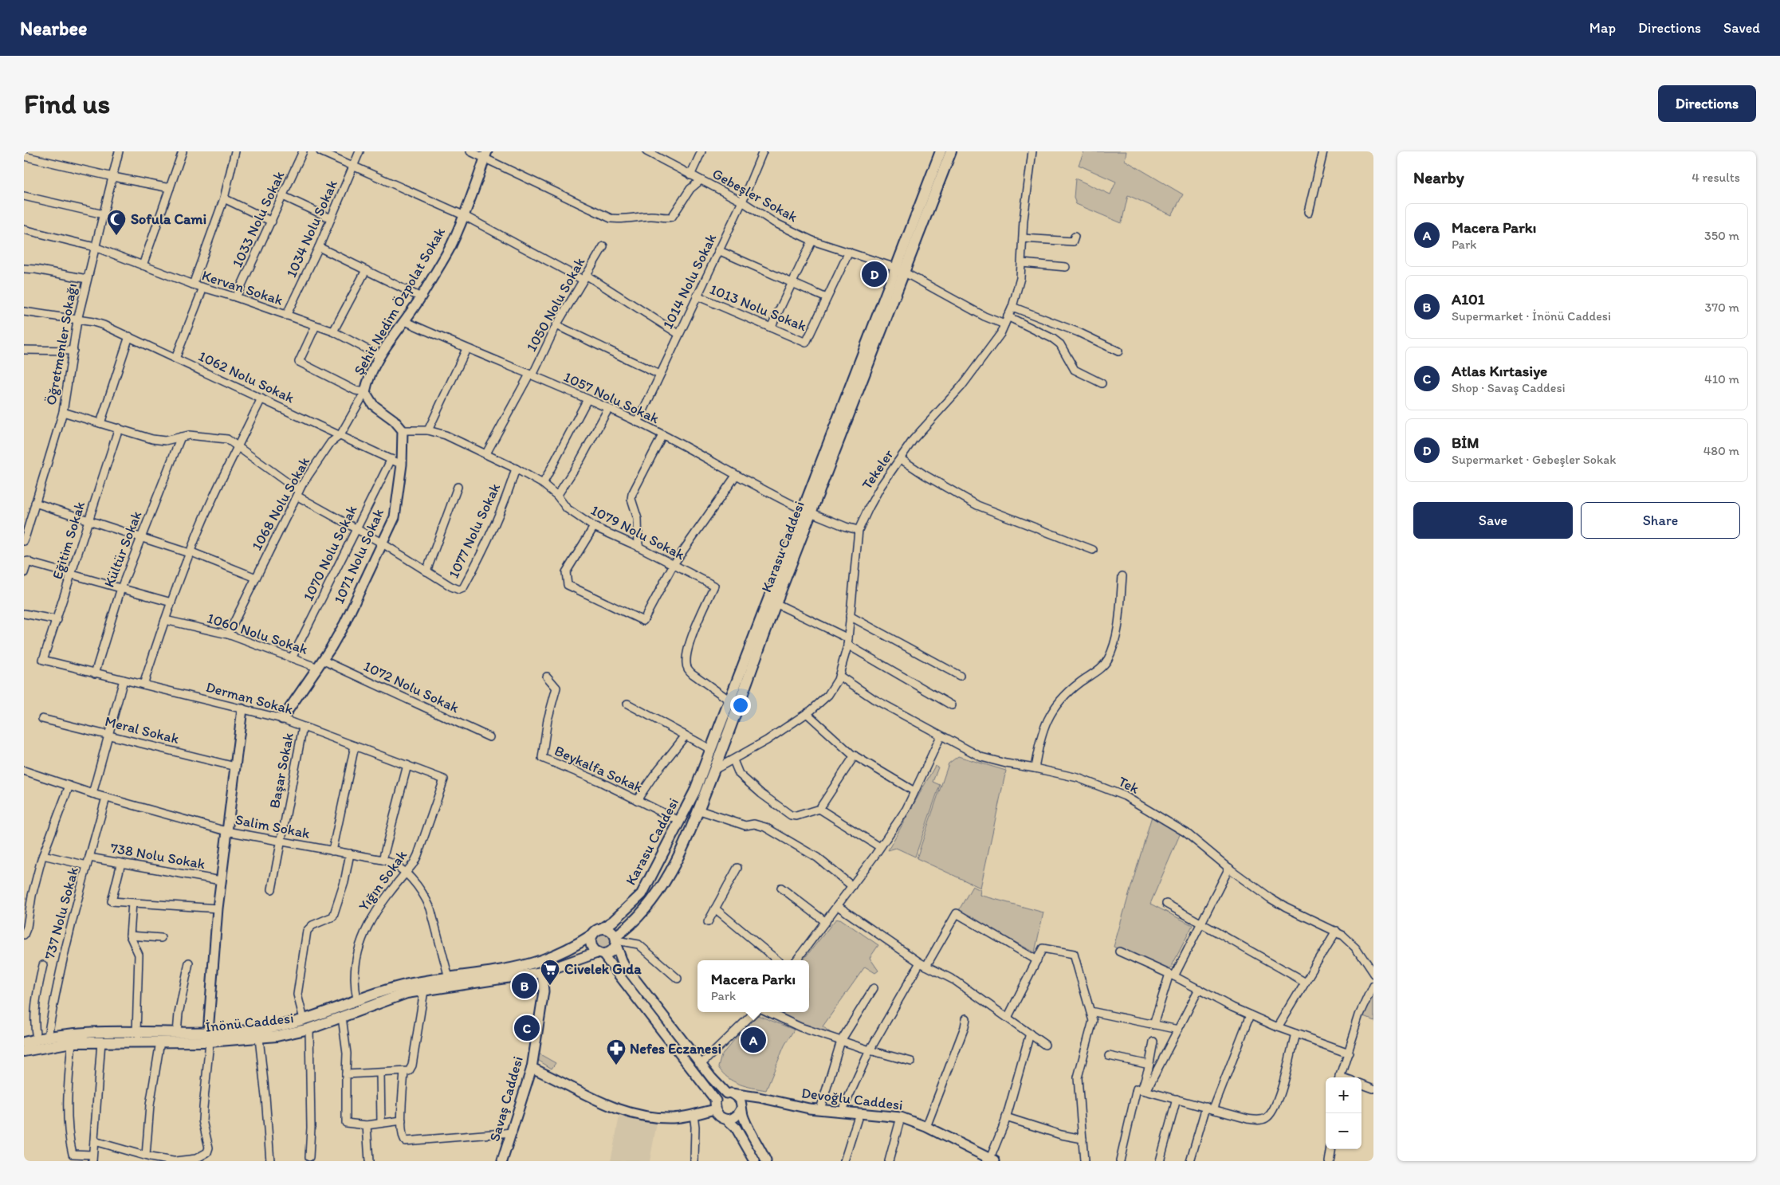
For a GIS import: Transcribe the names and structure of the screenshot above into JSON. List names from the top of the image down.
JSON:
{
  "streets": {
    "main road": ["Karasu Caddesi", "İnönü Caddesi"],
    "street": [
      "Gebeşler Sokak",
      "1033 Nolu Sokak",
      "1034 Nolu Sokak",
      "1014 Nolu Sokak",
      "Kervan Sokak",
      "Şehit Nedim Özpolat Sokak",
      "1050 Nolu Sokak",
      "1013 Nolu Sokak",
      "Öğretmenler Sokağı",
      "1062 Nolu Sokak",
      "1057 Nolu Sokak",
      "Tekeler",
      "1068 Nolu Sokak",
      "1077 Nolu Sokak",
      "1079 Nolu Sokak",
      "Eğitim Sokak",
      "Kültür Sokak",
      "1070 Nolu Sokak",
      "1071 Nolu Sokak",
      "1060 Nolu Sokak",
      "1072 Nolu Sokak",
      "Derman Sokak",
      "Meral Sokak",
      "Beykalfa Sokak",
      "Başar Sokak",
      "Tek",
      "Salim Sokak",
      "738 Nolu Sokak",
      "Yığın Sokak",
      "737 Nolu Sokak",
      "Savaş Caddesi",
      "Devoğlu Caddesi"
    ]
  },
  "crossings": [
    ["Gebeşler Sokak", "1014 Nolu Sokak"],
    ["Gebeşler Sokak", "Şehit Nedim Özpolat Sokak"],
    ["Gebeşler Sokak", "1013 Nolu Sokak"],
    ["Gebeşler Sokak", "Tekeler"],
    ["Gebeşler Sokak", "Karasu Caddesi"],
    ["1033 Nolu Sokak", "Kervan Sokak"],
    ["1034 Nolu Sokak", "Kervan Sokak"],
    ["1014 Nolu Sokak", "1013 Nolu Sokak"],
    ["1014 Nolu Sokak", "1057 Nolu Sokak"],
    ["Kervan Sokak", "Şehit Nedim Özpolat Sokak"],
    ["Kervan Sokak", "Öğretmenler Sokağı"],
    ["Şehit Nedim Özpolat Sokak", "1057 Nolu Sokak"],
    ["Şehit Nedim Özpolat Sokak", "1068 Nolu Sokak"],
    ["Şehit Nedim Özpolat Sokak", "1071 Nolu Sokak"],
    ["1050 Nolu Sokak", "1057 Nolu Sokak"],
    ["1050 Nolu Sokak", "1079 Nolu Sokak"],
    ["Öğretmenler Sokağı", "1062 Nolu Sokak"],
    ["1062 Nolu Sokak", "1068 Nolu Sokak"],
    ["1062 Nolu Sokak", "1070 Nolu Sokak"],
    ["1062 Nolu Sokak", "1071 Nolu Sokak"],
    ["1057 Nolu Sokak", "Tekeler"],
    ["1057 Nolu Sokak", "Karasu Caddesi"],
    ["Tekeler", "Karasu Caddesi"],
    ["Tekeler", "Tek"],
    ["1068 Nolu Sokak", "1060 Nolu Sokak"],
    ["1077 Nolu Sokak", "1079 Nolu Sokak"],
    ["1079 Nolu Sokak", "Karasu Caddesi"],
    ["Eğitim Sokak", "Derman Sokak"],
    ["Karasu Caddesi", "Beykalfa Sokak"],
    ["Karasu Caddesi", "İnönü Caddesi"],
    ["Kültür Sokak", "Derman Sokak"],
    ["1070 Nolu Sokak", "1060 Nolu Sokak"],
    ["1071 Nolu Sokak", "1060 Nolu Sokak"],
    ["1071 Nolu Sokak", "1072 Nolu Sokak"],
    ["1071 Nolu Sokak", "Derman Sokak"],
    ["1060 Nolu Sokak", "1072 Nolu Sokak"],
    ["Derman Sokak", "Başar Sokak"],
    ["Derman Sokak", "Yığın Sokak"],
    ["Başar Sokak", "Salim Sokak"],
    ["Salim Sokak", "Yığın Sokak"],
    ["Salim Sokak", "737 Nolu Sokak"],
    ["Salim Sokak", "İnönü Caddesi"],
    ["738 Nolu Sokak", "737 Nolu Sokak"],
    ["Yığın Sokak", "İnönü Caddesi"],
    ["737 Nolu Sokak", "İnönü Caddesi"],
    ["İnönü Caddesi", "Savaş Caddesi"]
  ],
  "places": {
    "mosque": ["Sofula Cami"],
    "supermarket": ["Civelek Gıda"],
    "pharmacy": ["Nefes Eczanesi"]
  },
  "page": {
    "header": "Nearbee",
    "nav": ["Map", "Directions", "Saved"],
    "buttons": [
      "Directions",
      ["Save", "Share"]
    ],
    "title": "Find us",
    "heading": ["Nearby", "4 results"],
    "list": [
      {
        "mark": "A",
        "name": "Macera Parkı",
        "note": "Park",
        "value": "350 m"
      },
      {
        "mark": "B",
        "name": "A101",
        "note": "Supermarket · İnönü Caddesi",
        "value": "370 m"
      },
      {
        "mark": "C",
        "name": "Atlas Kırtasiye",
        "note": "Shop · Savaş Caddesi",
        "value": "410 m"
      },
      {
        "mark": "D",
        "name": "BİM",
        "note": "Supermarket · Gebeşler Sokak",
        "value": "480 m"
      }
    ],
    "pins": [
      "D",
      "B",
      "C",
      "A"
    ],
    "popup": ["Macera Parkı", "Park"],
    "map_buttons": ["+", "−"]
  }
}
